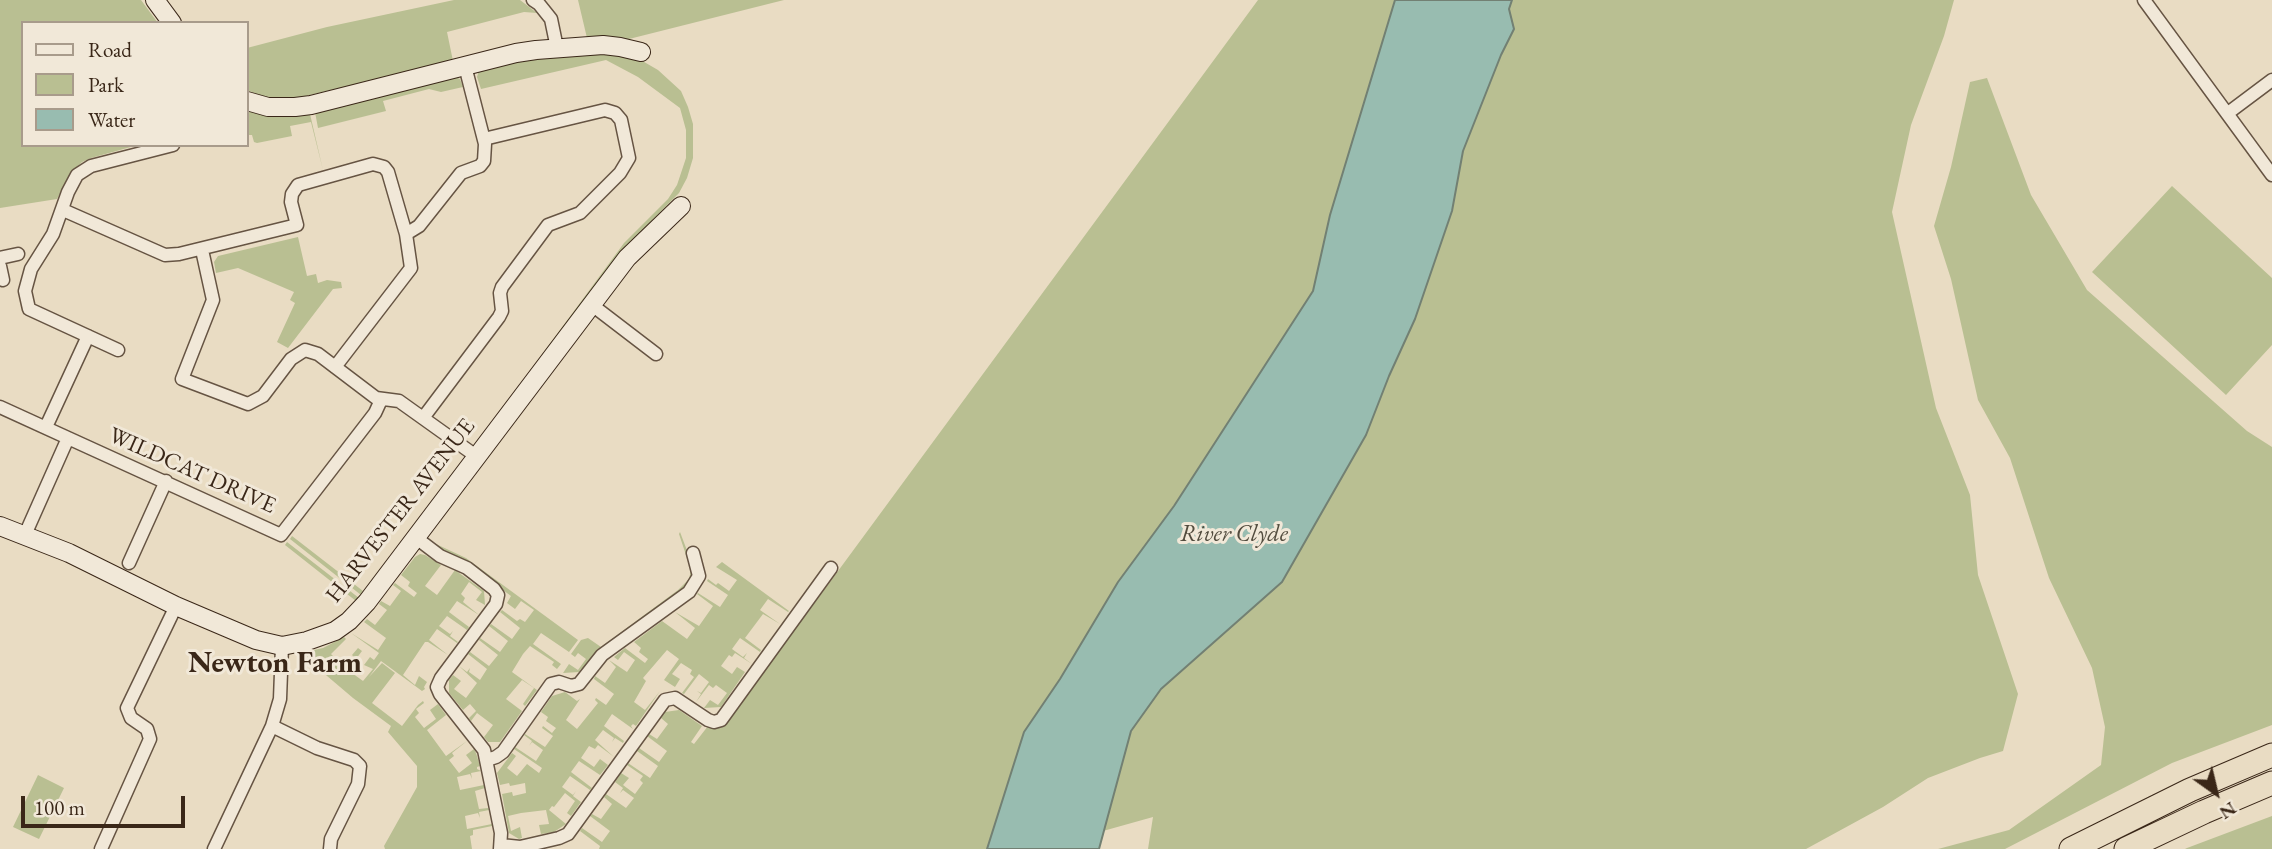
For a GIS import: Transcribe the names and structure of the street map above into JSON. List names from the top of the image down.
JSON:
{
  "streets": {
    "street": ["WILDCAT DRIVE", "HARVESTER AVENUE"]
  },
  "districts": ["Newton Farm"],
  "water": ["River Clyde"],
  "legend": ["Road", "Park", "Water"],
  "scale_bar": "100 m",
  "north": "bottom right"
}
